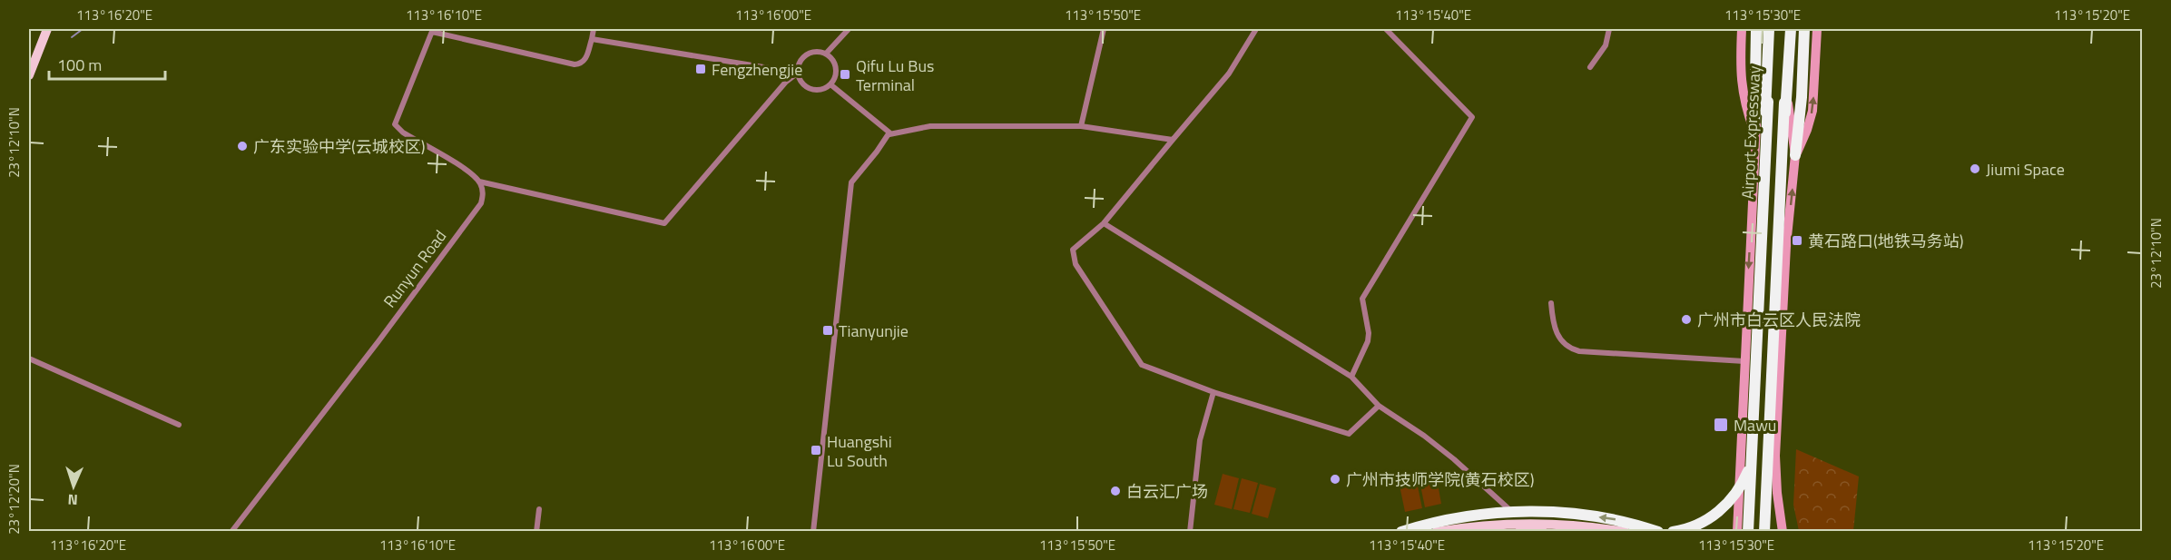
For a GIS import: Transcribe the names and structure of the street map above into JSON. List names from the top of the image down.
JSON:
{
  "streets": {
    "highway": ["Airport Expressway"],
    "street": ["Runyun Road"]
  },
  "places": {
    "transit": [
      "Fengzhengjie",
      "Qifu Lu Bus Terminal",
      "黄石路口(地铁马务站)",
      "Tianyunjie",
      "Mawu",
      "Huangshi Lu South"
    ],
    "other": [
      "广东实验中学(云城校区)",
      "Jiumi Space",
      "广州市白云区人民法院",
      "广州市技师学院(黄石校区)",
      "白云汇广场"
    ]
  },
  "scale_bar": "100 m",
  "north": "bottom",
  "coordinates": [
    "113°16'20\"E",
    "113°16'10\"E",
    "113°16'00\"E",
    "113°15'50\"E",
    "113°15'40\"E",
    "113°15'30\"E",
    "113°15'20\"E",
    "23°12'10\"N",
    "23°12'20\"N"
  ]
}
